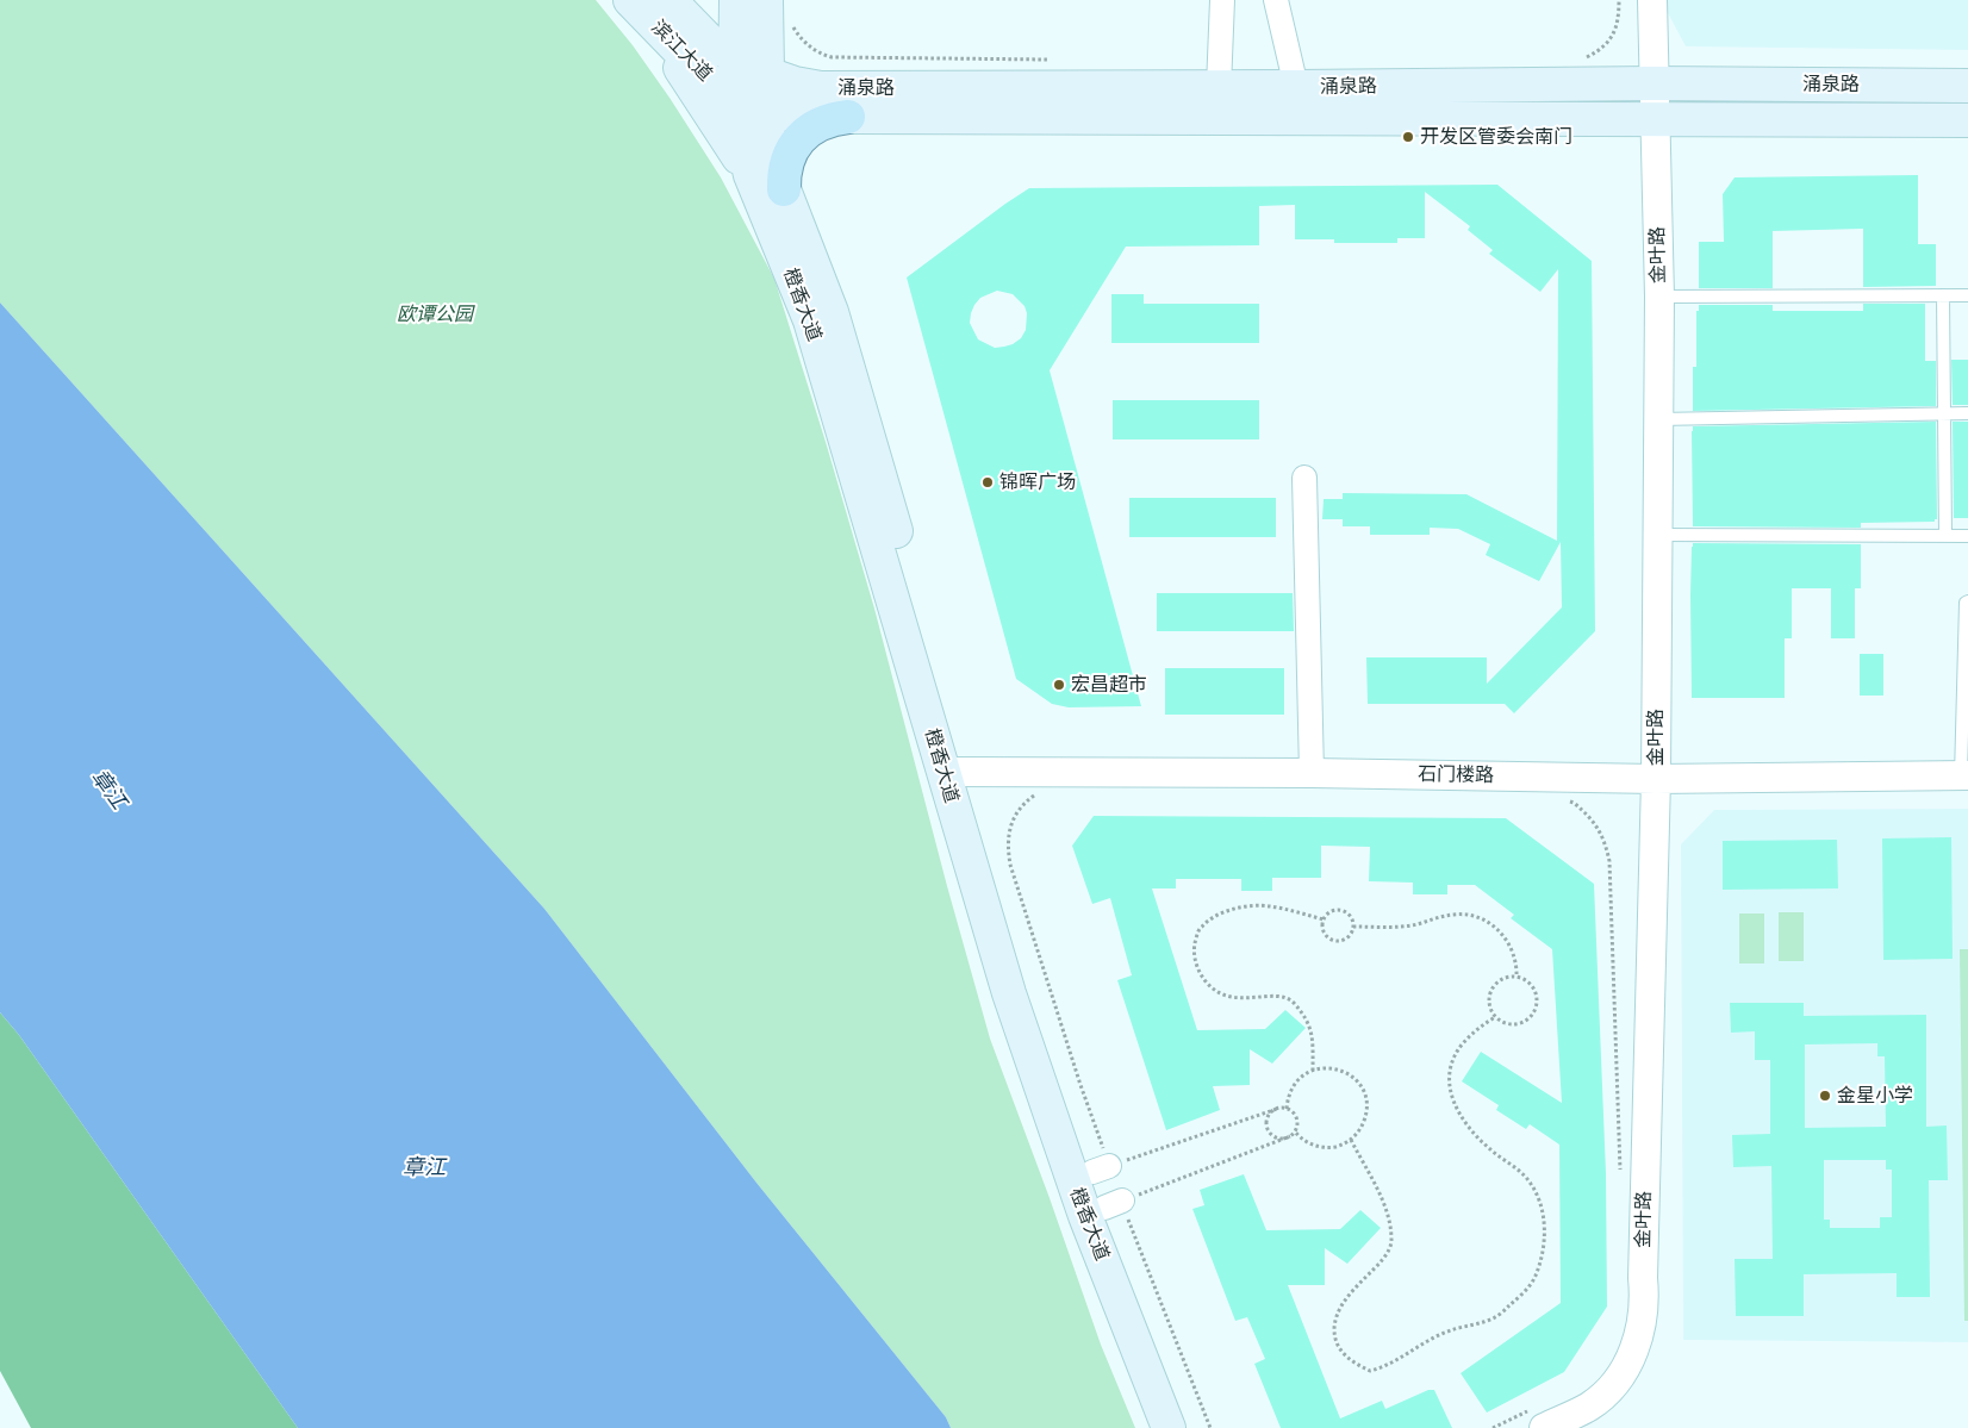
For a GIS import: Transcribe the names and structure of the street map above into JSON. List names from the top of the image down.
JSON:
{
  "streets": {
    "main road": ["滨江大道", "涌泉路", "橙香大道"],
    "street": ["金叶路", "石门楼路"]
  },
  "crossings": [
    ["滨江大道", "涌泉路"],
    ["滨江大道", "橙香大道"],
    ["涌泉路", "金叶路"],
    ["涌泉路", "橙香大道"],
    ["金叶路", "石门楼路"],
    ["橙香大道", "石门楼路"]
  ],
  "water": ["章江"],
  "parks": ["欧谭公园"],
  "places": [
    "开发区管委会南门",
    "锦晖广场",
    "宏昌超市",
    "金星小学"
  ]
}
